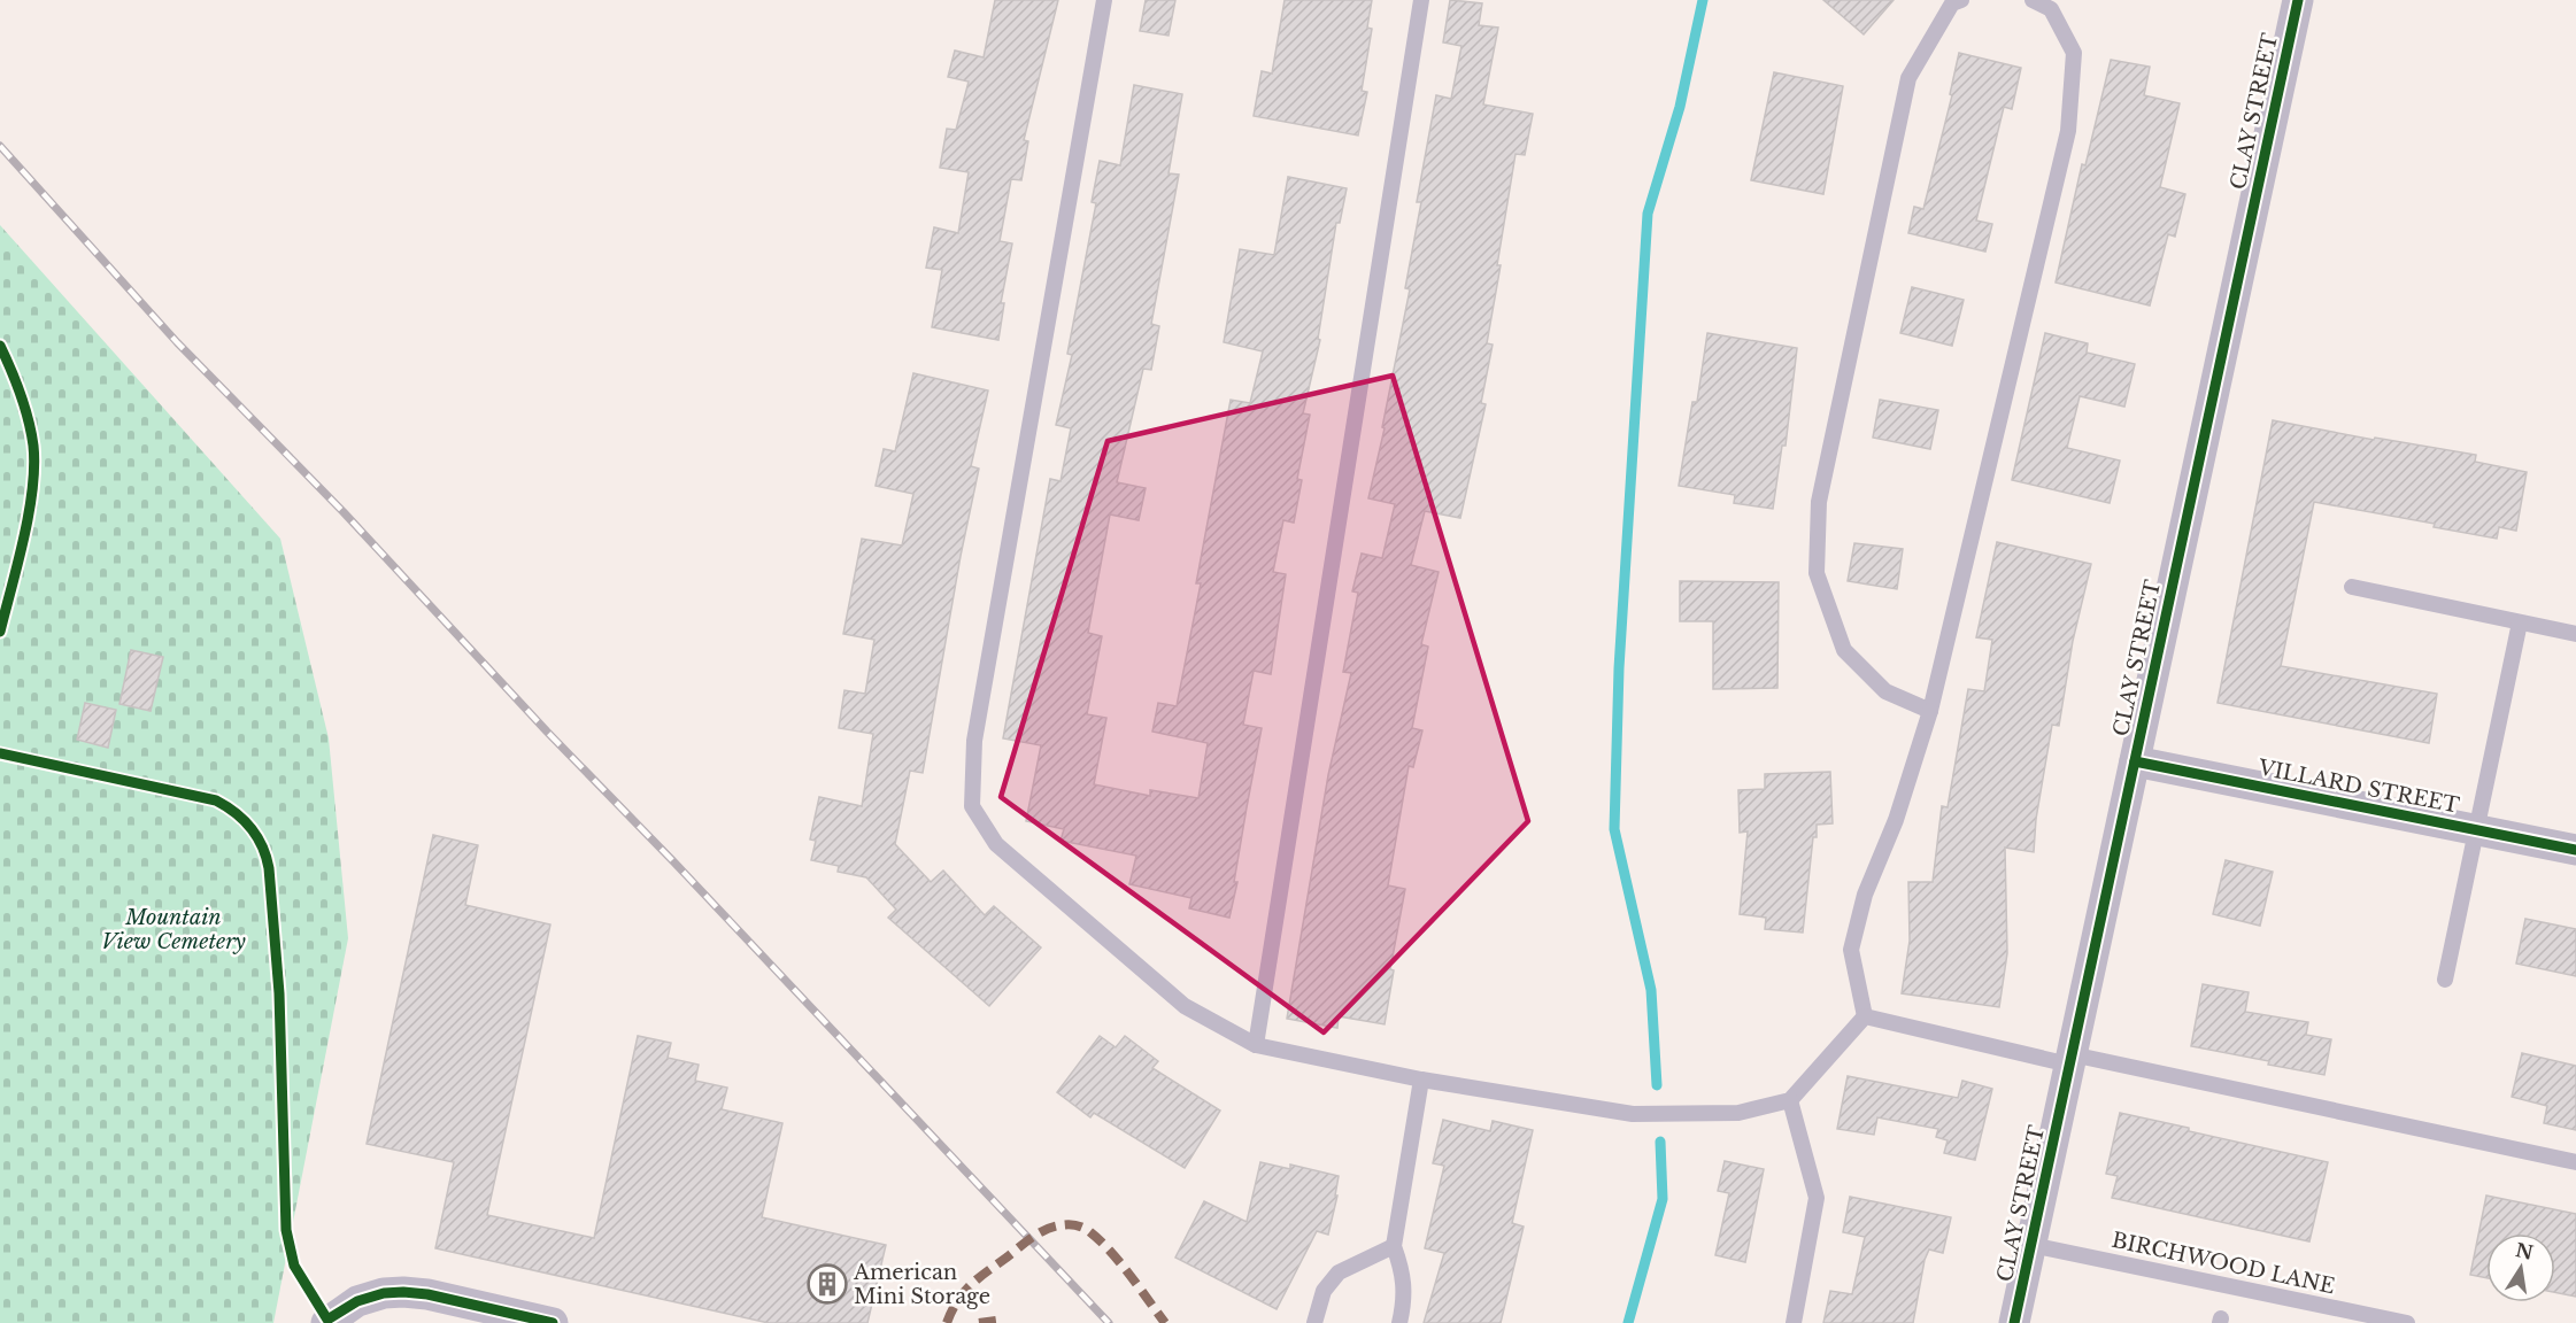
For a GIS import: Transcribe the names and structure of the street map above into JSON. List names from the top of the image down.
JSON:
{
  "streets": {
    "street": ["CLAY STREET", "VILLARD STREET"],
    "lane": ["BIRCHWOOD LANE"]
  },
  "crossings": [
    ["CLAY STREET", "VILLARD STREET"],
    ["CLAY STREET", "BIRCHWOOD LANE"]
  ],
  "parks": ["Mountain View Cemetery"],
  "places": {
    "building": ["American Mini Storage"]
  },
  "north": "top"
}
